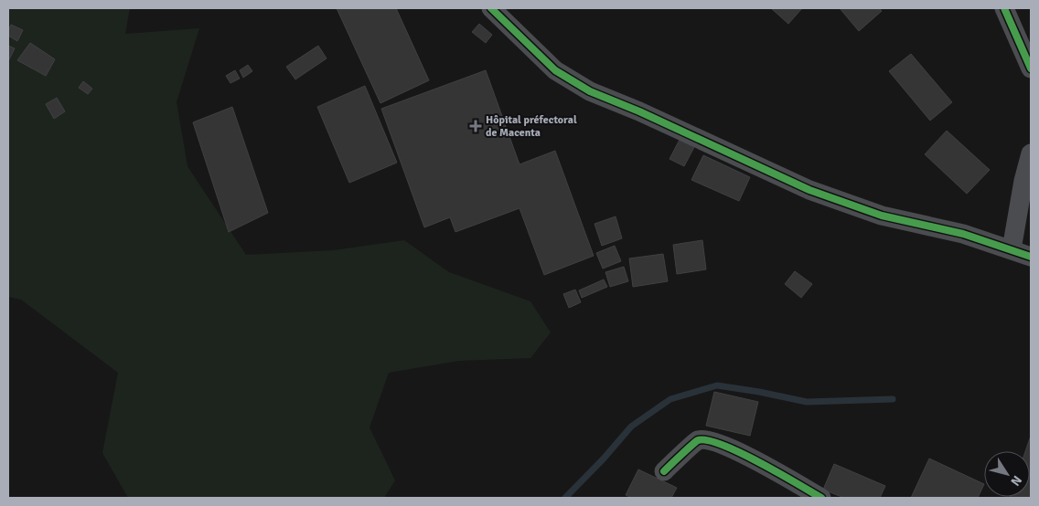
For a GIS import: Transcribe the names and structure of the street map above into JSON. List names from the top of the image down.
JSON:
{
  "places": {
    "health": ["Hôpital préfectoral de Macenta"]
  },
  "north": "bottom right"
}
